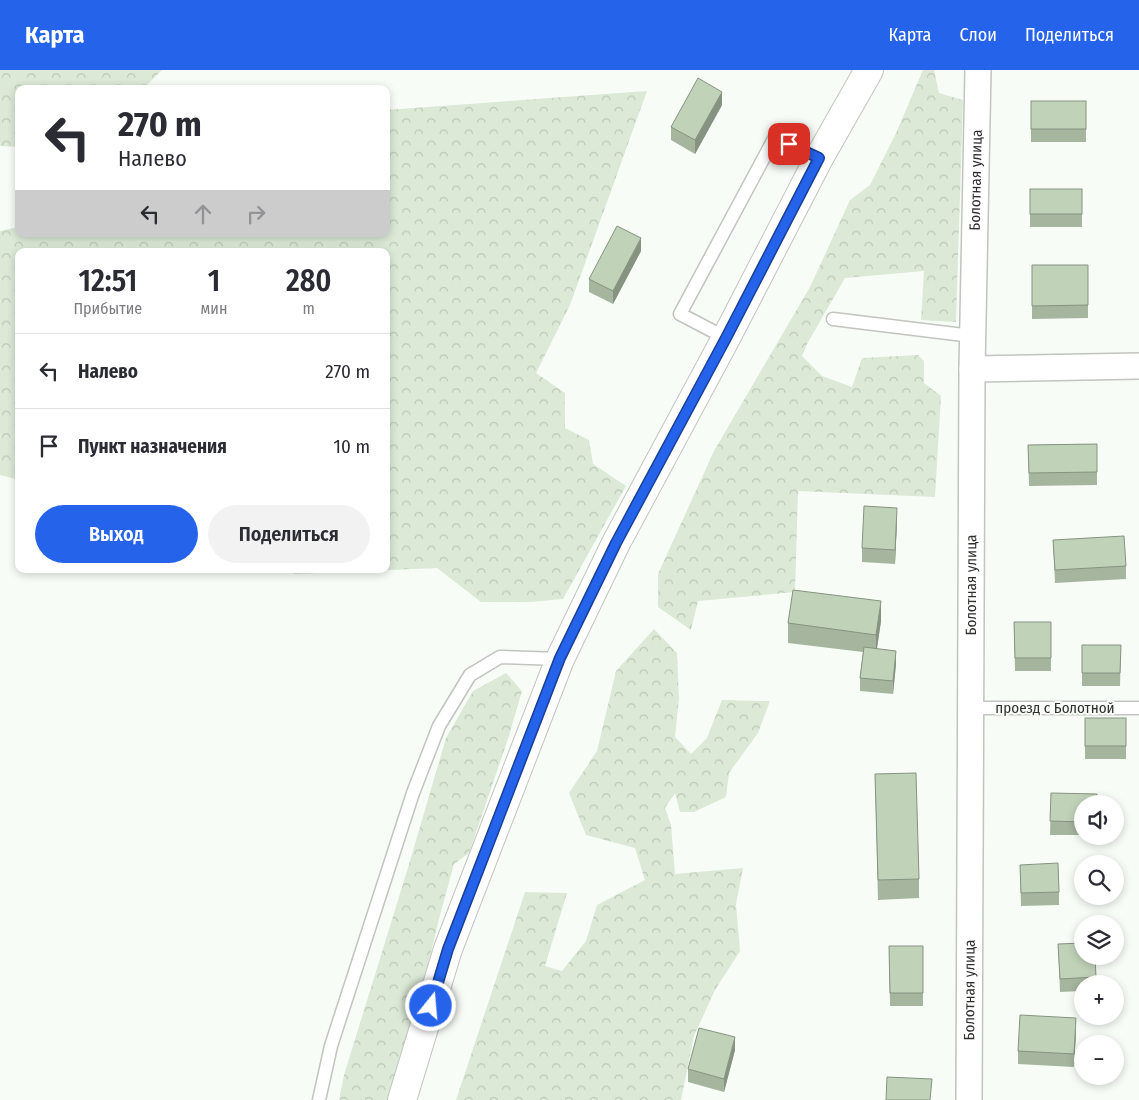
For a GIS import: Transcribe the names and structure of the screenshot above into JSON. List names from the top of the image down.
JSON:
{
  "streets": {
    "street": ["Болотная улица"],
    "lane": ["проезд с Болотной"]
  },
  "crossings": [
    ["Болотная улица", "проезд с Болотной"]
  ],
  "page": {
    "header": "Карта",
    "nav": ["Карта", "Слои", "Поделиться"],
    "turn": ["270 m", "Налево"],
    "eta": [
      "12:51",
      "Прибытие",
      "1",
      "мин",
      "280",
      "m"
    ],
    "list": [
      {
        "name": "Налево",
        "value": "270 m"
      },
      {
        "name": "Пункт назначения",
        "value": "10 m"
      }
    ],
    "buttons": ["Выход", "Поделиться"],
    "map_buttons": ["+", "−"]
  }
}
